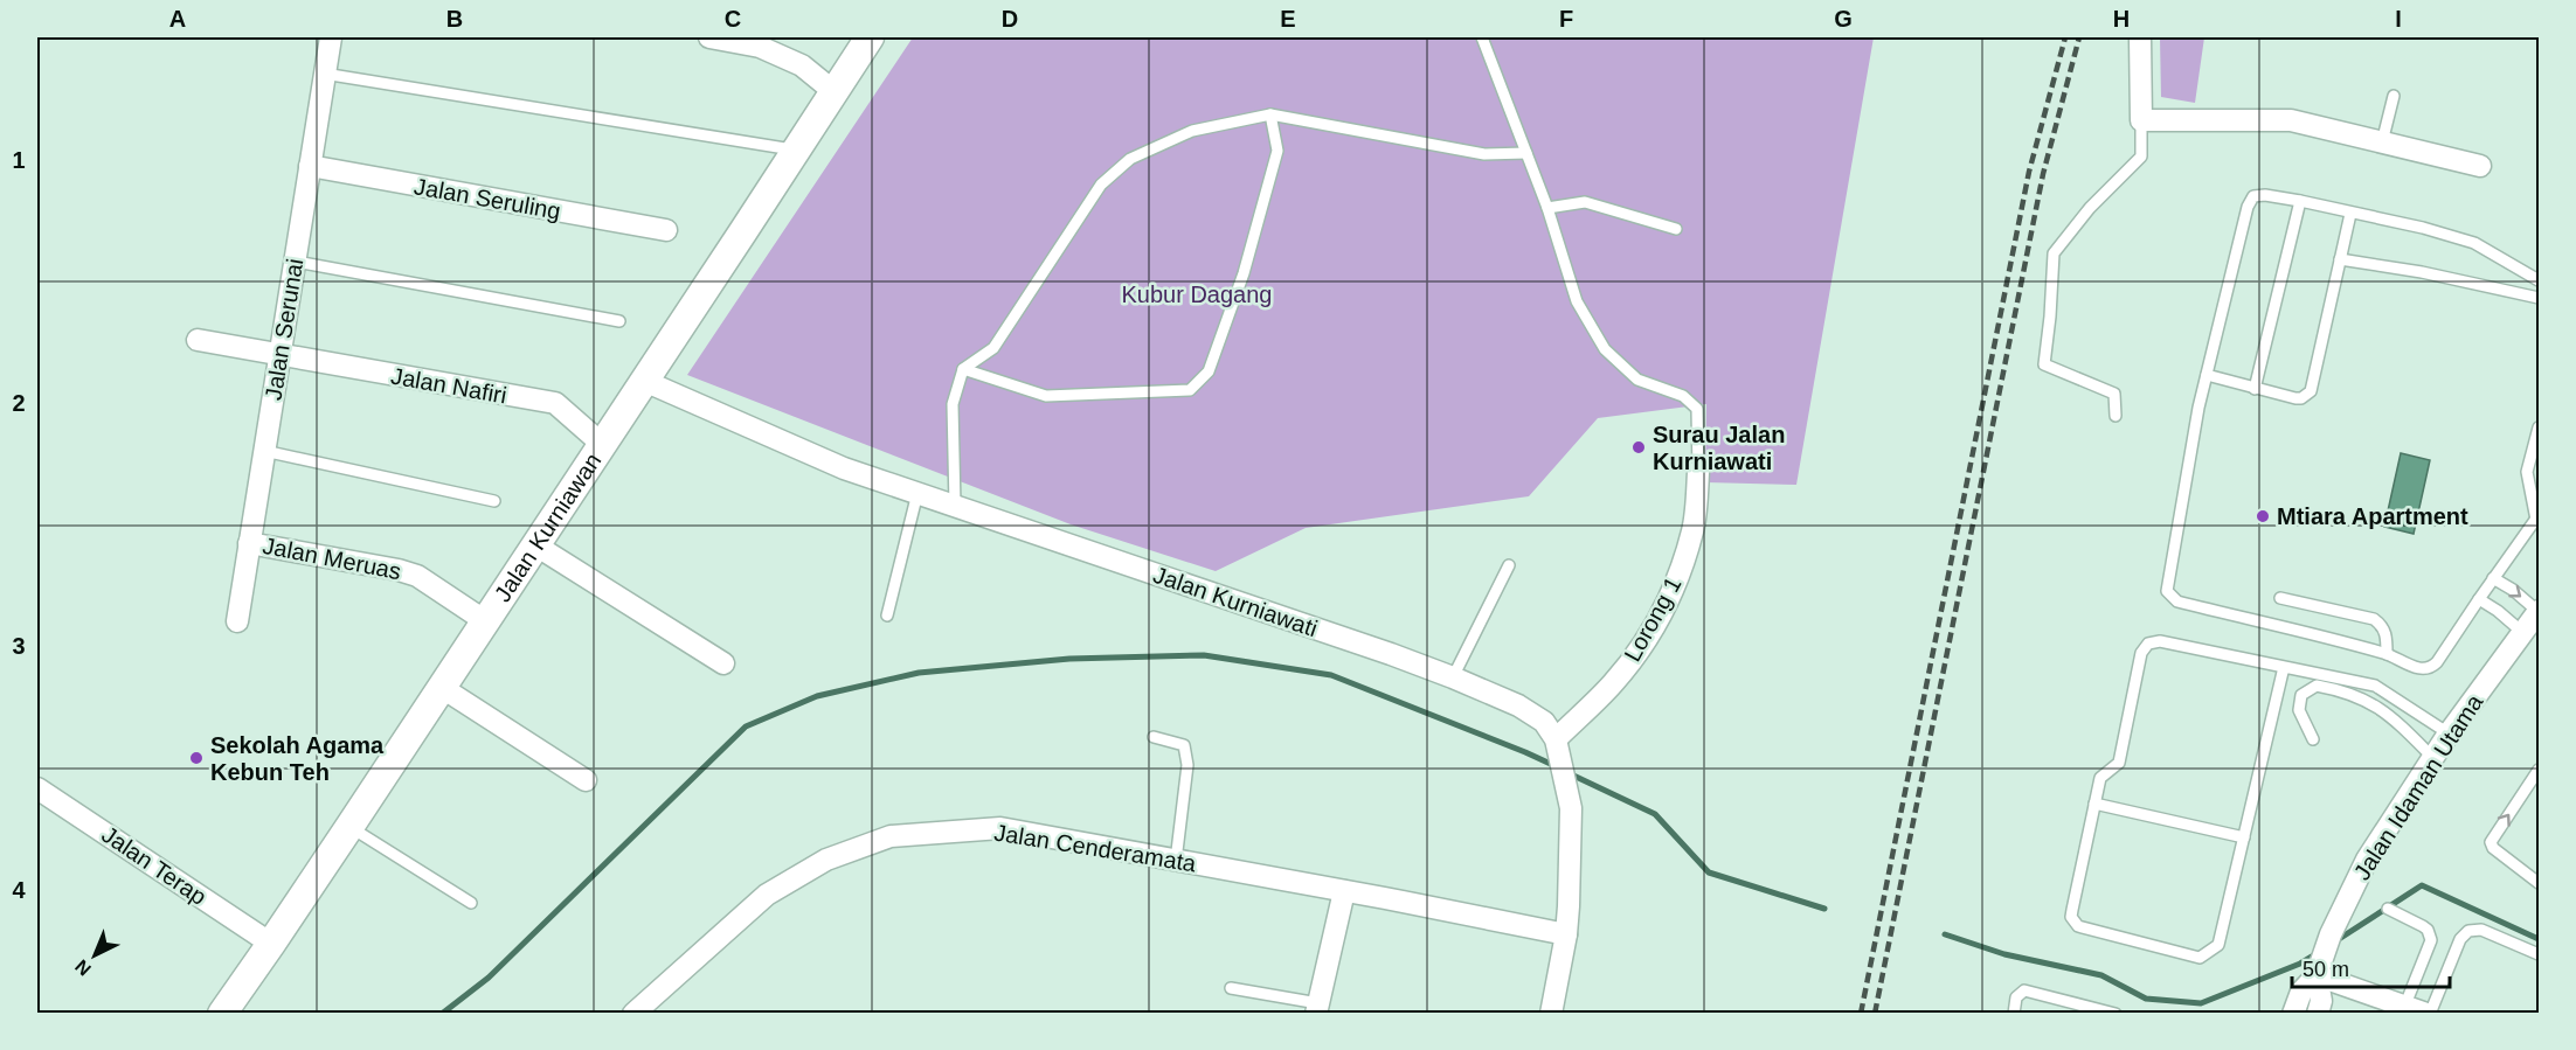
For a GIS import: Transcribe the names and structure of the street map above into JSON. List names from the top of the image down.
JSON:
{
  "streets": {
    "street": [
      "Jalan Seruling",
      "Jalan Serunai",
      "Jalan Nafiri",
      "Jalan Kurniawan",
      "Jalan Meruas",
      "Jalan Kurniawati",
      "Lorong 1",
      "Jalan Idaman Utama",
      "Jalan Cenderamata",
      "Jalan Terap"
    ]
  },
  "crossings": [
    ["Jalan Seruling", "Jalan Serunai"],
    ["Jalan Serunai", "Jalan Nafiri"],
    ["Jalan Serunai", "Jalan Meruas"],
    ["Jalan Nafiri", "Jalan Kurniawan"],
    ["Jalan Kurniawan", "Jalan Meruas"],
    ["Jalan Kurniawan", "Jalan Kurniawati"],
    ["Jalan Kurniawan", "Jalan Terap"],
    ["Jalan Kurniawati", "Lorong 1"],
    ["Jalan Kurniawati", "Jalan Cenderamata"]
  ],
  "parks": ["Kubur Dagang"],
  "places": ["Surau Jalan Kurniawati", "Mtiara Apartment", "Sekolah Agama Kebun Teh"],
  "scale_bar": "50 m",
  "north": "bottom left",
  "grid": {
    "columns": [
      "A",
      "B",
      "C",
      "D",
      "E",
      "F",
      "G",
      "H",
      "I"
    ],
    "rows": [
      "1",
      "2",
      "3",
      "4"
    ]
  }
}
